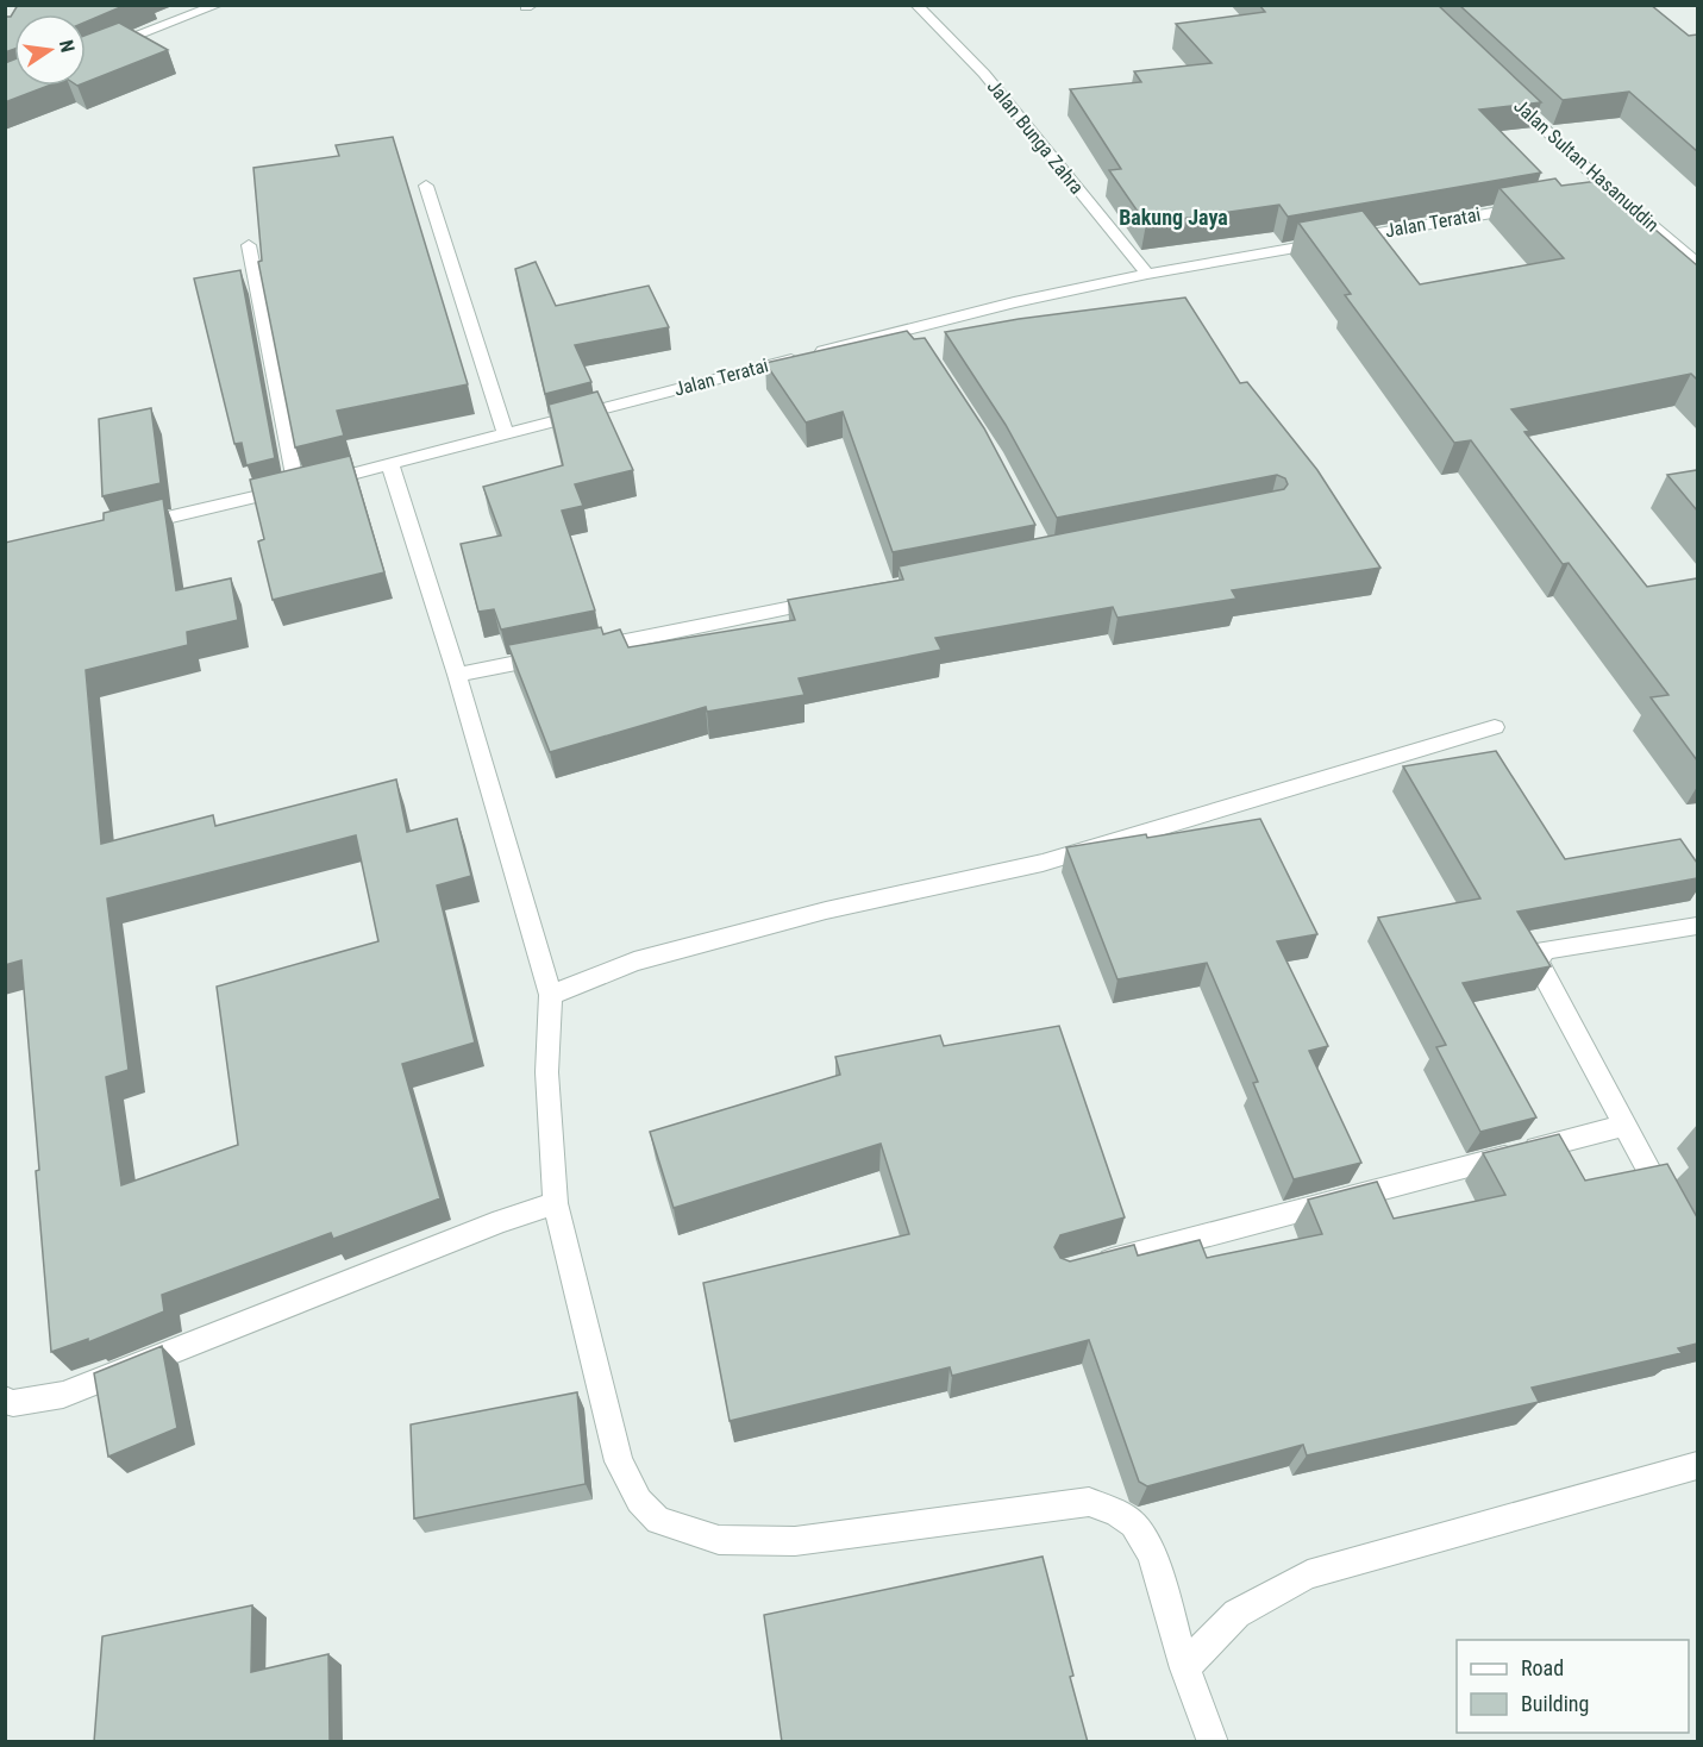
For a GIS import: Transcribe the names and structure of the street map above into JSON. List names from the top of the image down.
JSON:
{
  "streets": {
    "street": ["Jalan Bunga Zahra", "Jalan Sultan Hasanuddin", "Jalan Teratai"]
  },
  "crossings": [
    ["Jalan Bunga Zahra", "Jalan Teratai"]
  ],
  "districts": ["Bakung Jaya"],
  "legend": ["Road", "Building"],
  "north": "right"
}
